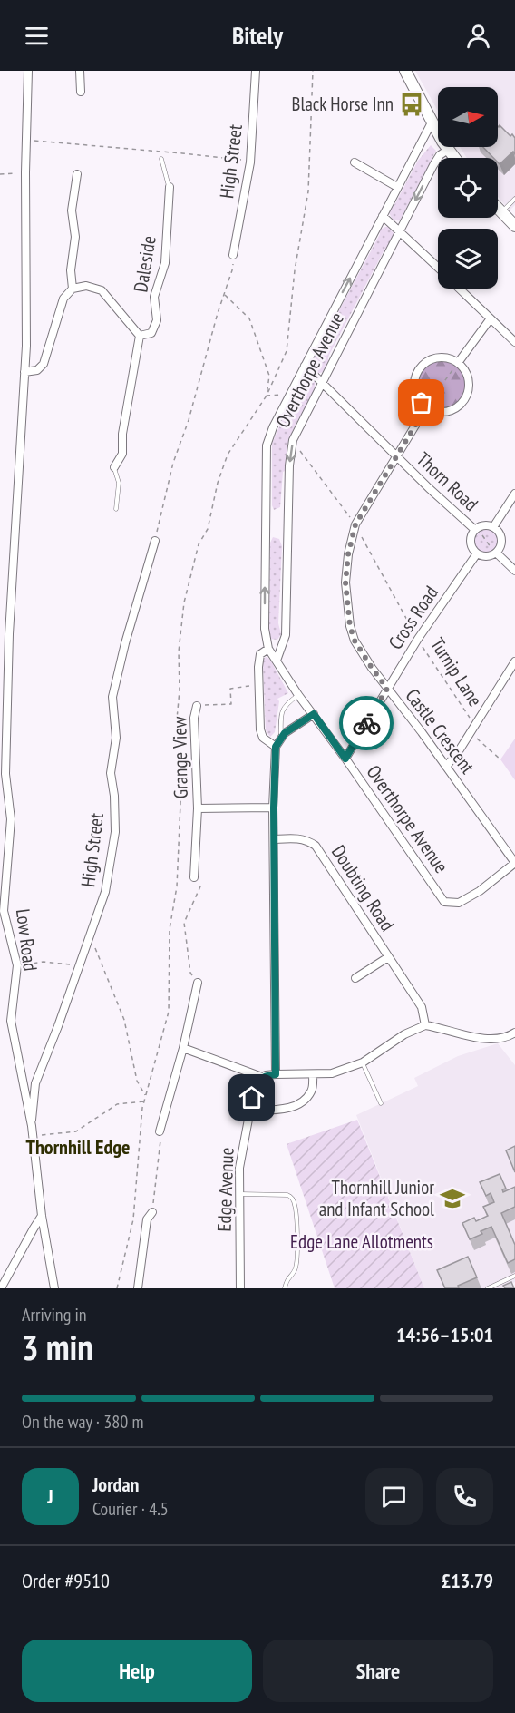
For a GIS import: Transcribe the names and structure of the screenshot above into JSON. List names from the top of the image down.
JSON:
{
  "streets": {
    "street": [
      "High Street",
      "Daleside",
      "Overthorpe Avenue",
      "Thorn Road",
      "Cross Road",
      "Castle Crescent",
      "Grange View",
      "Doubting Road",
      "Low Road",
      "Edge Avenue"
    ],
    "path": ["Turnip Lane"]
  },
  "crossings": [
    ["High Street", "Low Road"],
    ["Overthorpe Avenue", "Thorn Road"],
    ["Overthorpe Avenue", "Cross Road"],
    ["Overthorpe Avenue", "Turnip Lane"],
    ["Overthorpe Avenue", "Castle Crescent"],
    ["Thorn Road", "Castle Crescent"],
    ["Cross Road", "Turnip Lane"],
    ["Cross Road", "Castle Crescent"],
    ["Turnip Lane", "Castle Crescent"]
  ],
  "districts": ["Thornhill Edge"],
  "parks": ["Edge Lane Allotments"],
  "places": {
    "bus stop": ["Black Horse Inn"],
    "school or university": ["Thornhill Junior and Infant School"]
  },
  "north": "right",
  "page": {
    "header": "Bitely",
    "heading": ["3 min", "Arriving in", "14:56–15:01"],
    "panel": [
      "Jordan",
      "Courier · 4.5",
      "Order #9510",
      "£13.79"
    ],
    "bar": "On the way · 380 m",
    "round": "J",
    "buttons": ["Help", "Share"]
  }
}
